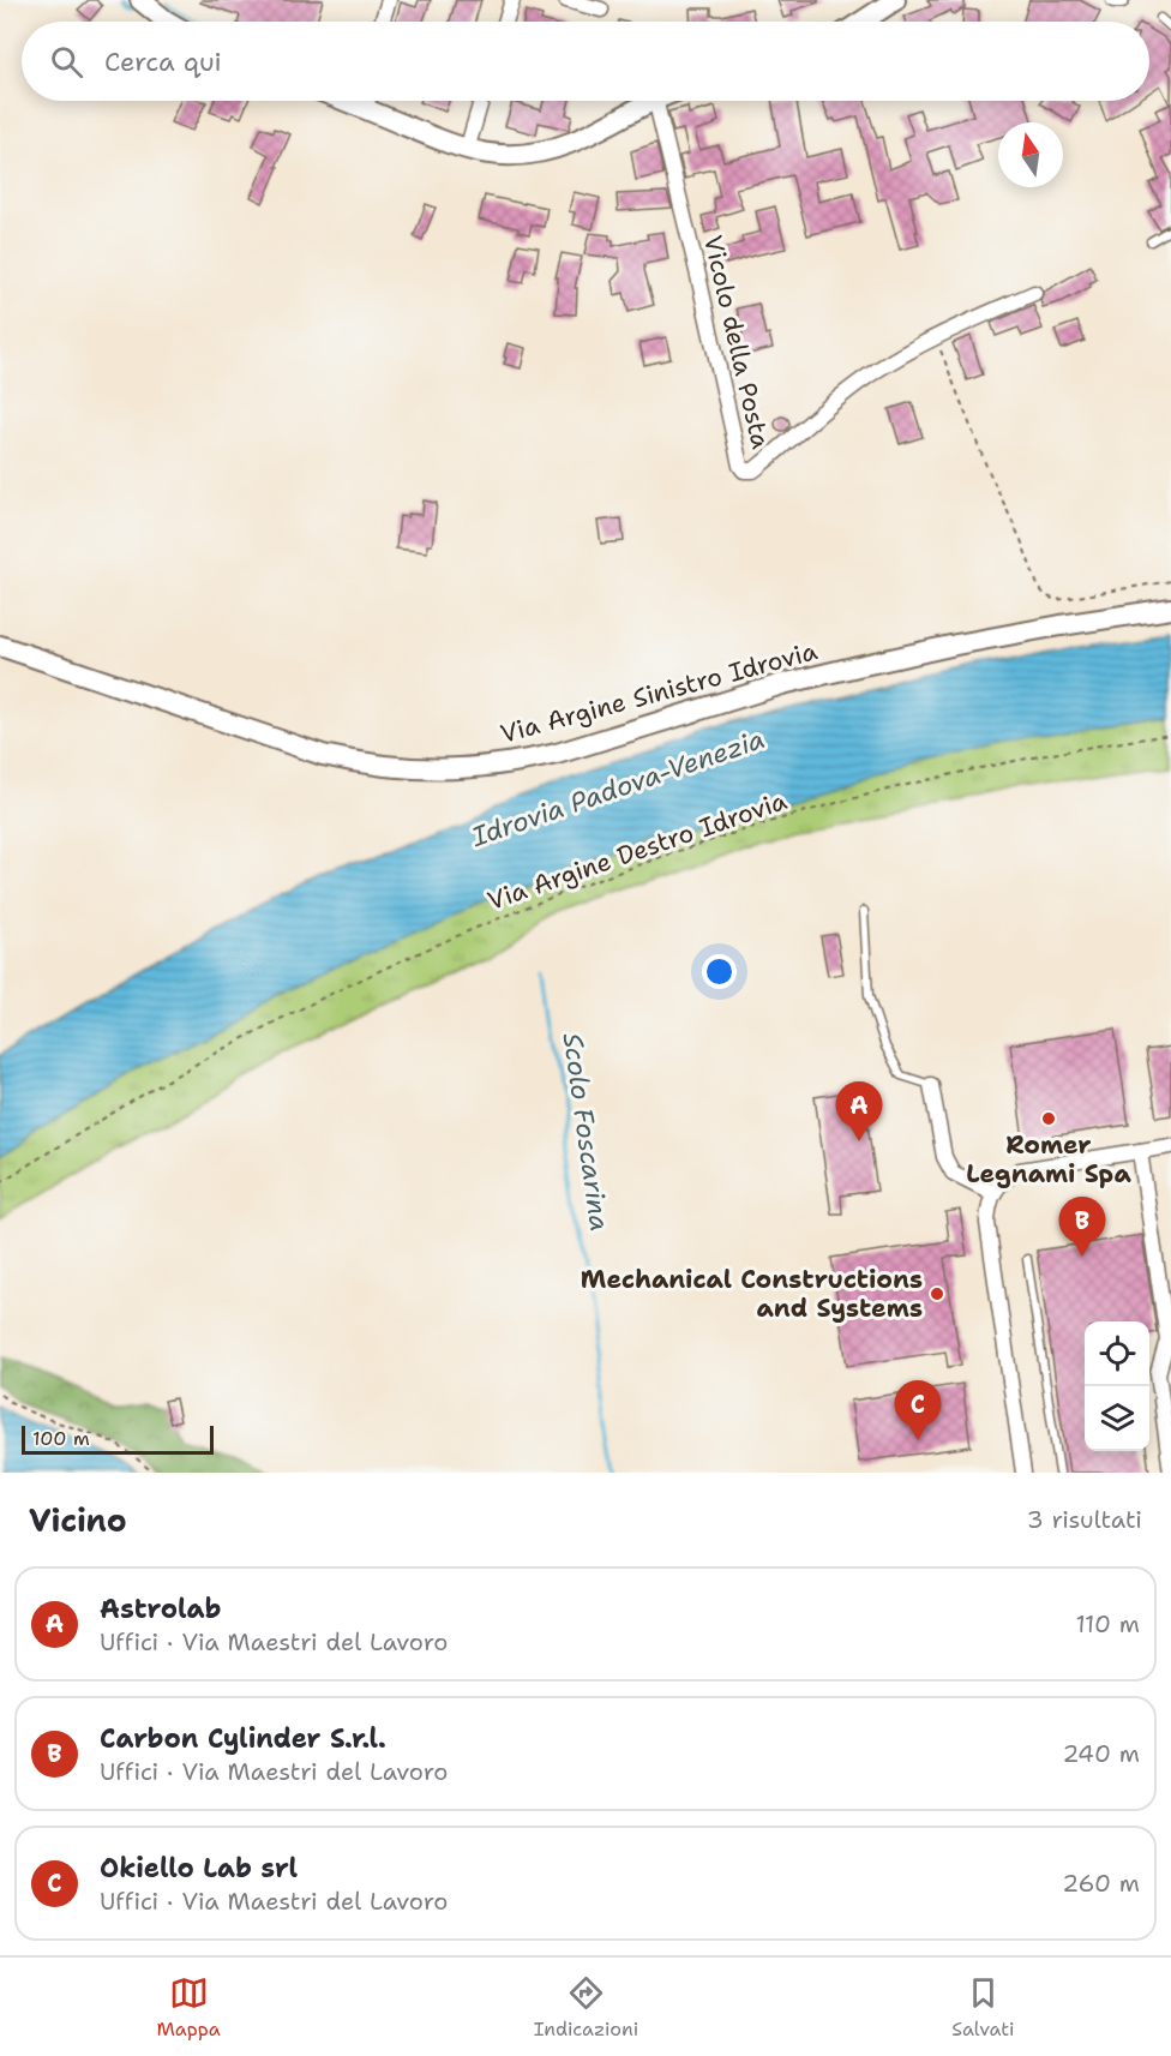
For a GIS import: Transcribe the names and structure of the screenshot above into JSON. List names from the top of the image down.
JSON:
{
  "streets": {
    "main road": ["Via Argine Sinistro Idrovia"],
    "street": ["Vicolo della Posta"],
    "path": ["Via Argine Destro Idrovia"]
  },
  "water": ["Idrovia Padova-Venezia", "Scolo Foscarina"],
  "places": ["Romer Legnami Spa", "Mechanical Constructions and Systems"],
  "scale_bar": "100 m",
  "north": "top",
  "page": {
    "search": "Cerca qui",
    "pins": ["A", "B", "C"],
    "scale": "100 m",
    "heading": ["Vicino", "3 risultati"],
    "list": [
      {
        "mark": "A",
        "name": "Astrolab",
        "note": "Uffici · Via Maestri del Lavoro",
        "value": "110 m"
      },
      {
        "mark": "B",
        "name": "Carbon Cylinder S.r.l.",
        "note": "Uffici · Via Maestri del Lavoro",
        "value": "240 m"
      },
      {
        "mark": "C",
        "name": "Okiello Lab srl",
        "note": "Uffici · Via Maestri del Lavoro",
        "value": "260 m"
      }
    ],
    "nav": ["Mappa", "Indicazioni", "Salvati"]
  }
}
